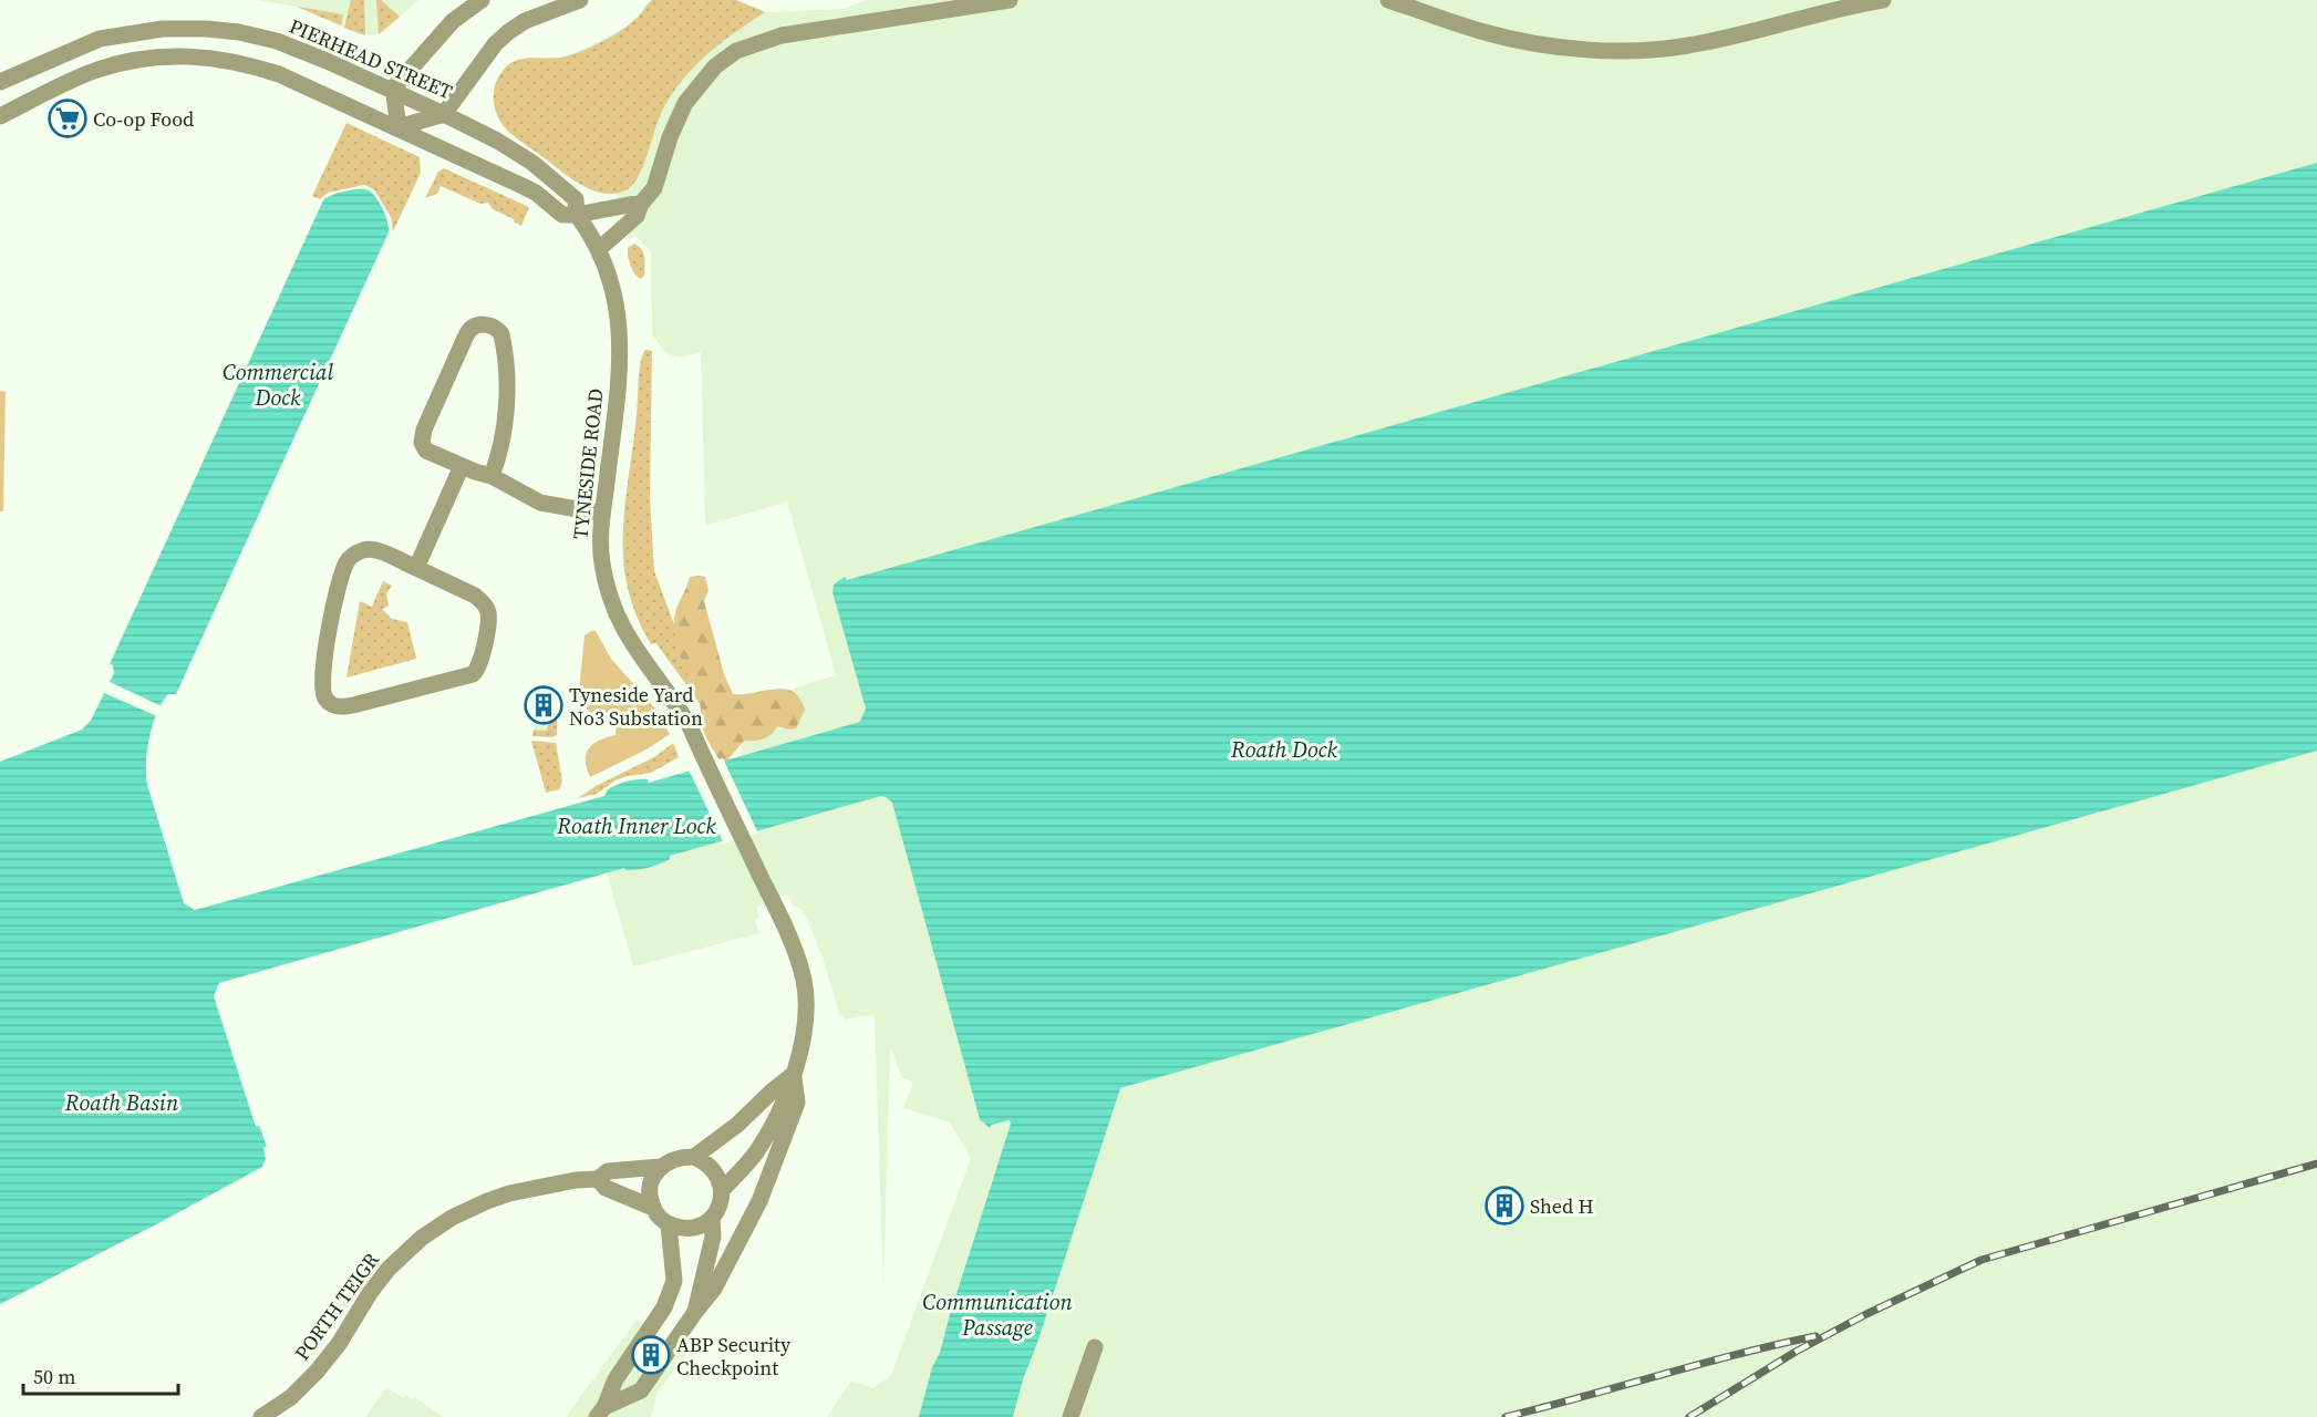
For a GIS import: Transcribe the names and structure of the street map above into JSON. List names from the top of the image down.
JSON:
{
  "streets": {
    "street": ["PIERHEAD STREET", "TYNESIDE ROAD", "PORTH TEIGR"]
  },
  "crossings": [
    ["PIERHEAD STREET", "TYNESIDE ROAD"]
  ],
  "water": [
    "Commercial Dock",
    "Roath Dock",
    "Roath Inner Lock",
    "Roath Basin",
    "Communication Passage"
  ],
  "places": {
    "supermarket": ["Co-op Food"],
    "building": ["Tyneside Yard No3 Substation", "Shed H", "ABP Security Checkpoint"]
  },
  "scale_bar": "50 m"
}
